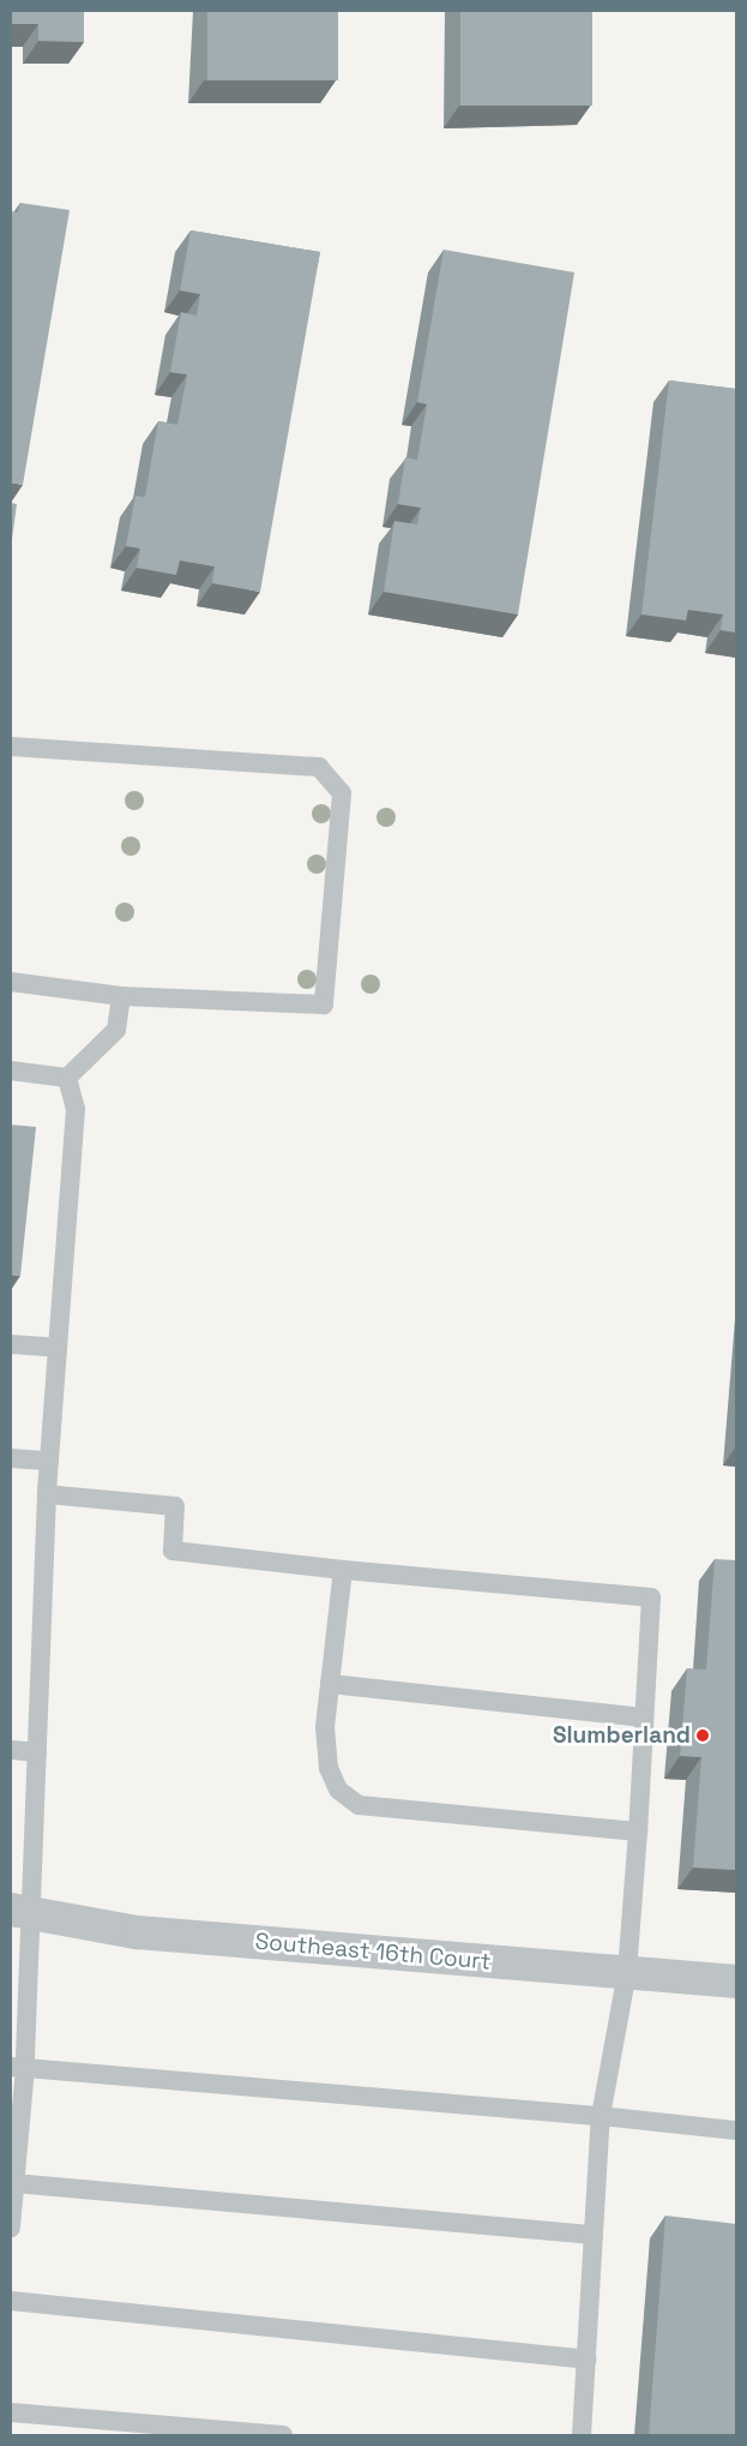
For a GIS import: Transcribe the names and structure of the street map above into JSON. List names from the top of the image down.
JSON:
{
  "streets": {
    "street": ["Southeast 16th Court"]
  },
  "places": ["Slumberland"]
}
